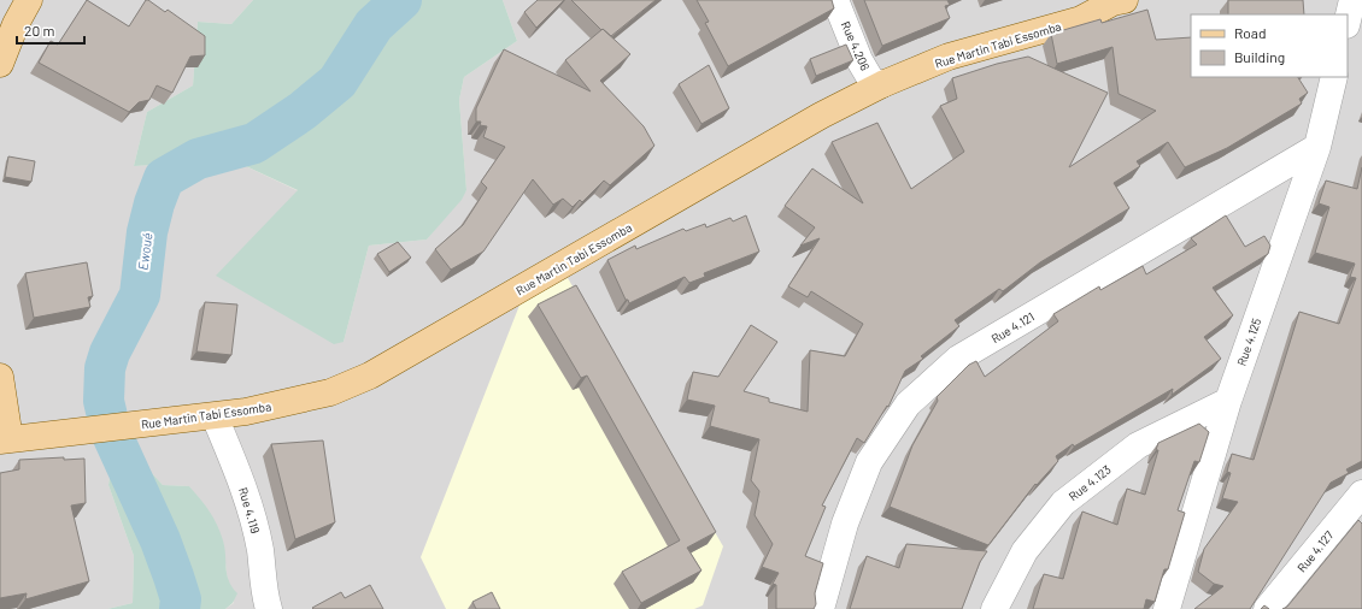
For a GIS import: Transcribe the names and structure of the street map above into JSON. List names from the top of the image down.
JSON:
{
  "streets": {
    "main road": ["Rue Martin Tabi Essomba"],
    "street": [
      "Rue 4.206",
      "Rue 4.121",
      "Rue 4.125",
      "Rue 4.123",
      "Rue 4.119",
      "Rue 4.127"
    ]
  },
  "crossings": [
    ["Rue Martin Tabi Essomba", "Rue 4.206"],
    ["Rue Martin Tabi Essomba", "Rue 4.119"],
    ["Rue 4.121", "Rue 4.125"],
    ["Rue 4.125", "Rue 4.123"]
  ],
  "water": ["Ewoué"],
  "legend": ["Road", "Building"],
  "scale_bar": "20 m"
}
